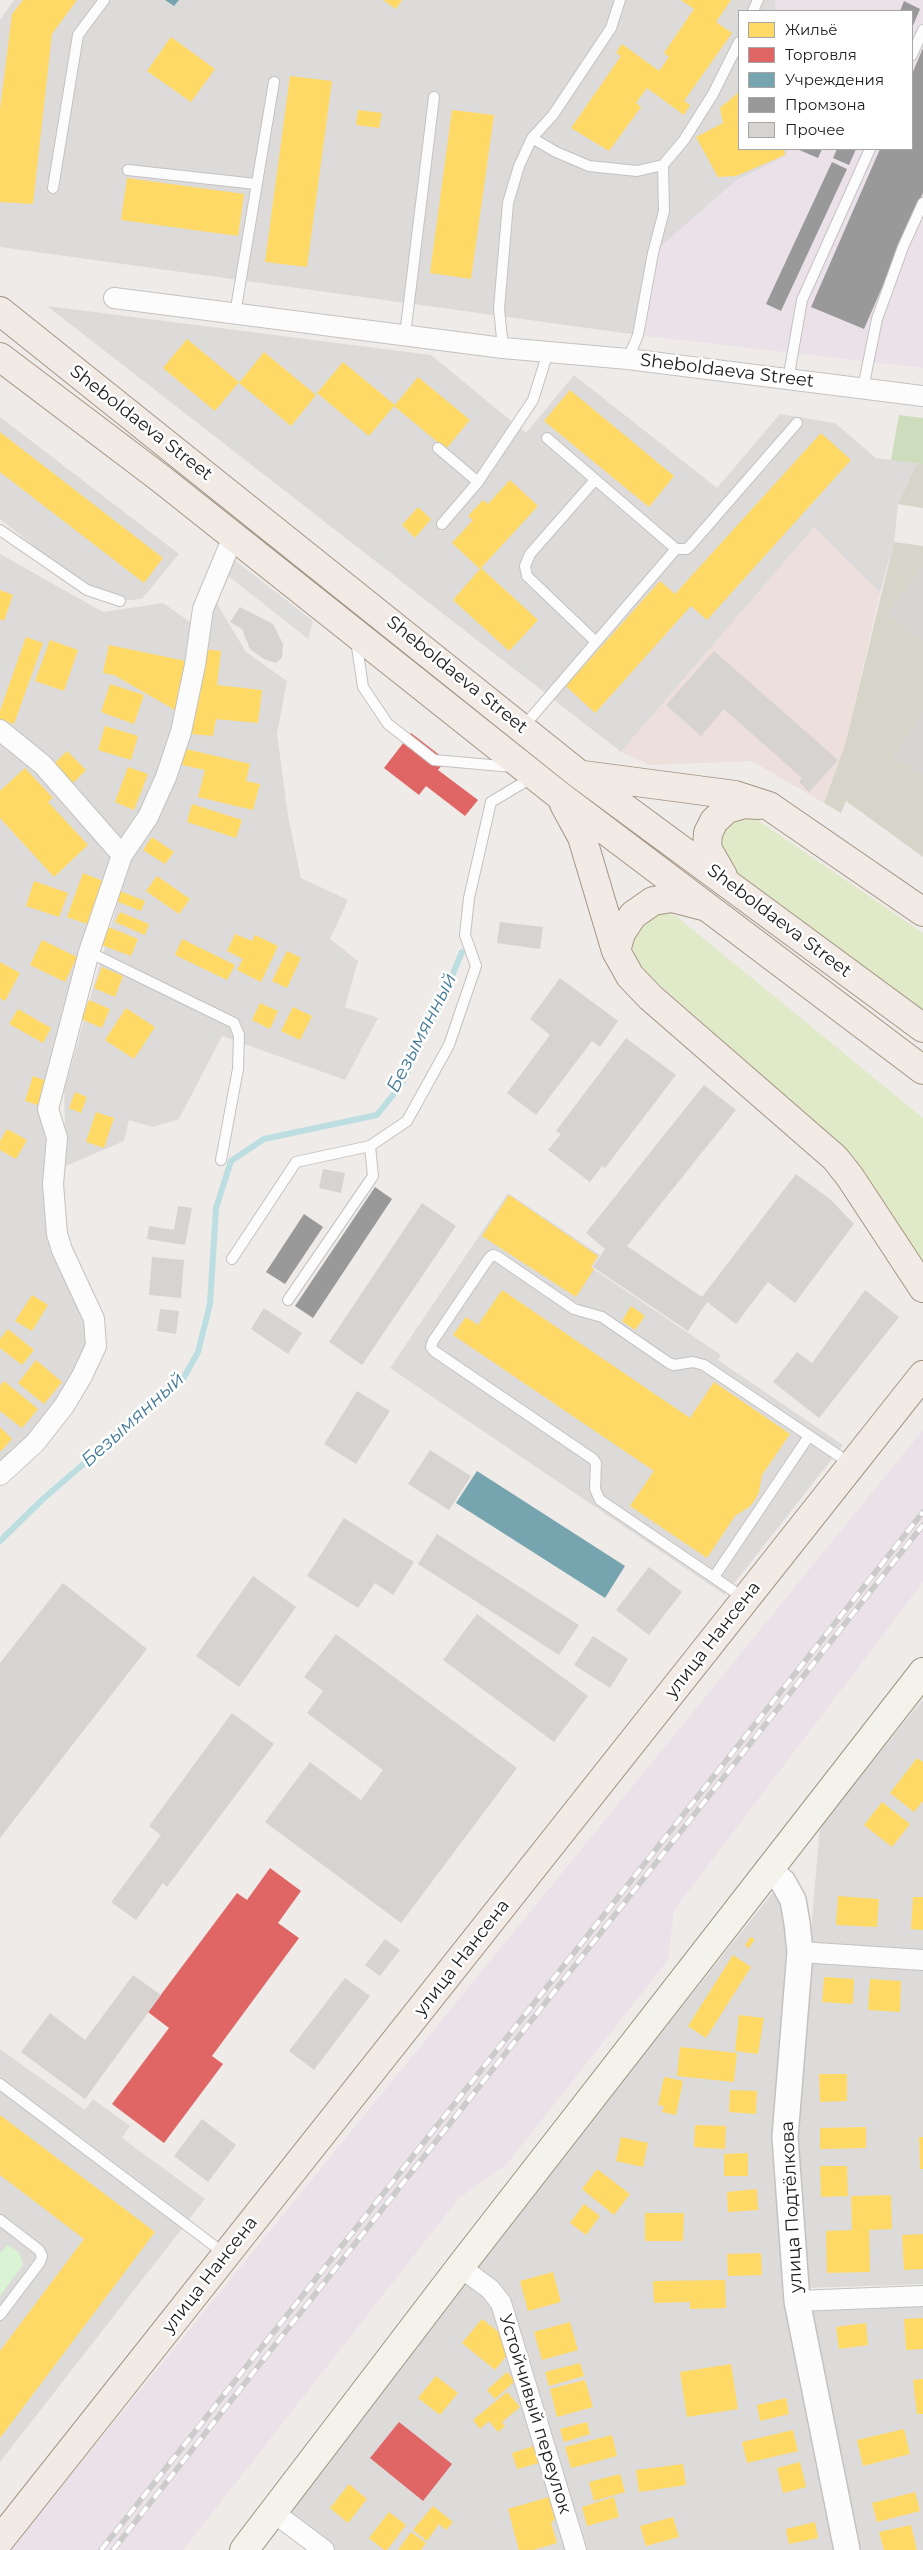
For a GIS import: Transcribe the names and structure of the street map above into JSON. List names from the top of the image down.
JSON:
{
  "streets": {
    "main road": ["Sheboldaeva Street", "улица Нансена"],
    "street": ["улица Подтёлкова", "Устойчивый переулок"]
  },
  "water": ["Безымянный"],
  "legend": [
    "Жильё",
    "Торговля",
    "Учреждения",
    "Промзона",
    "Прочее"
  ]
}
